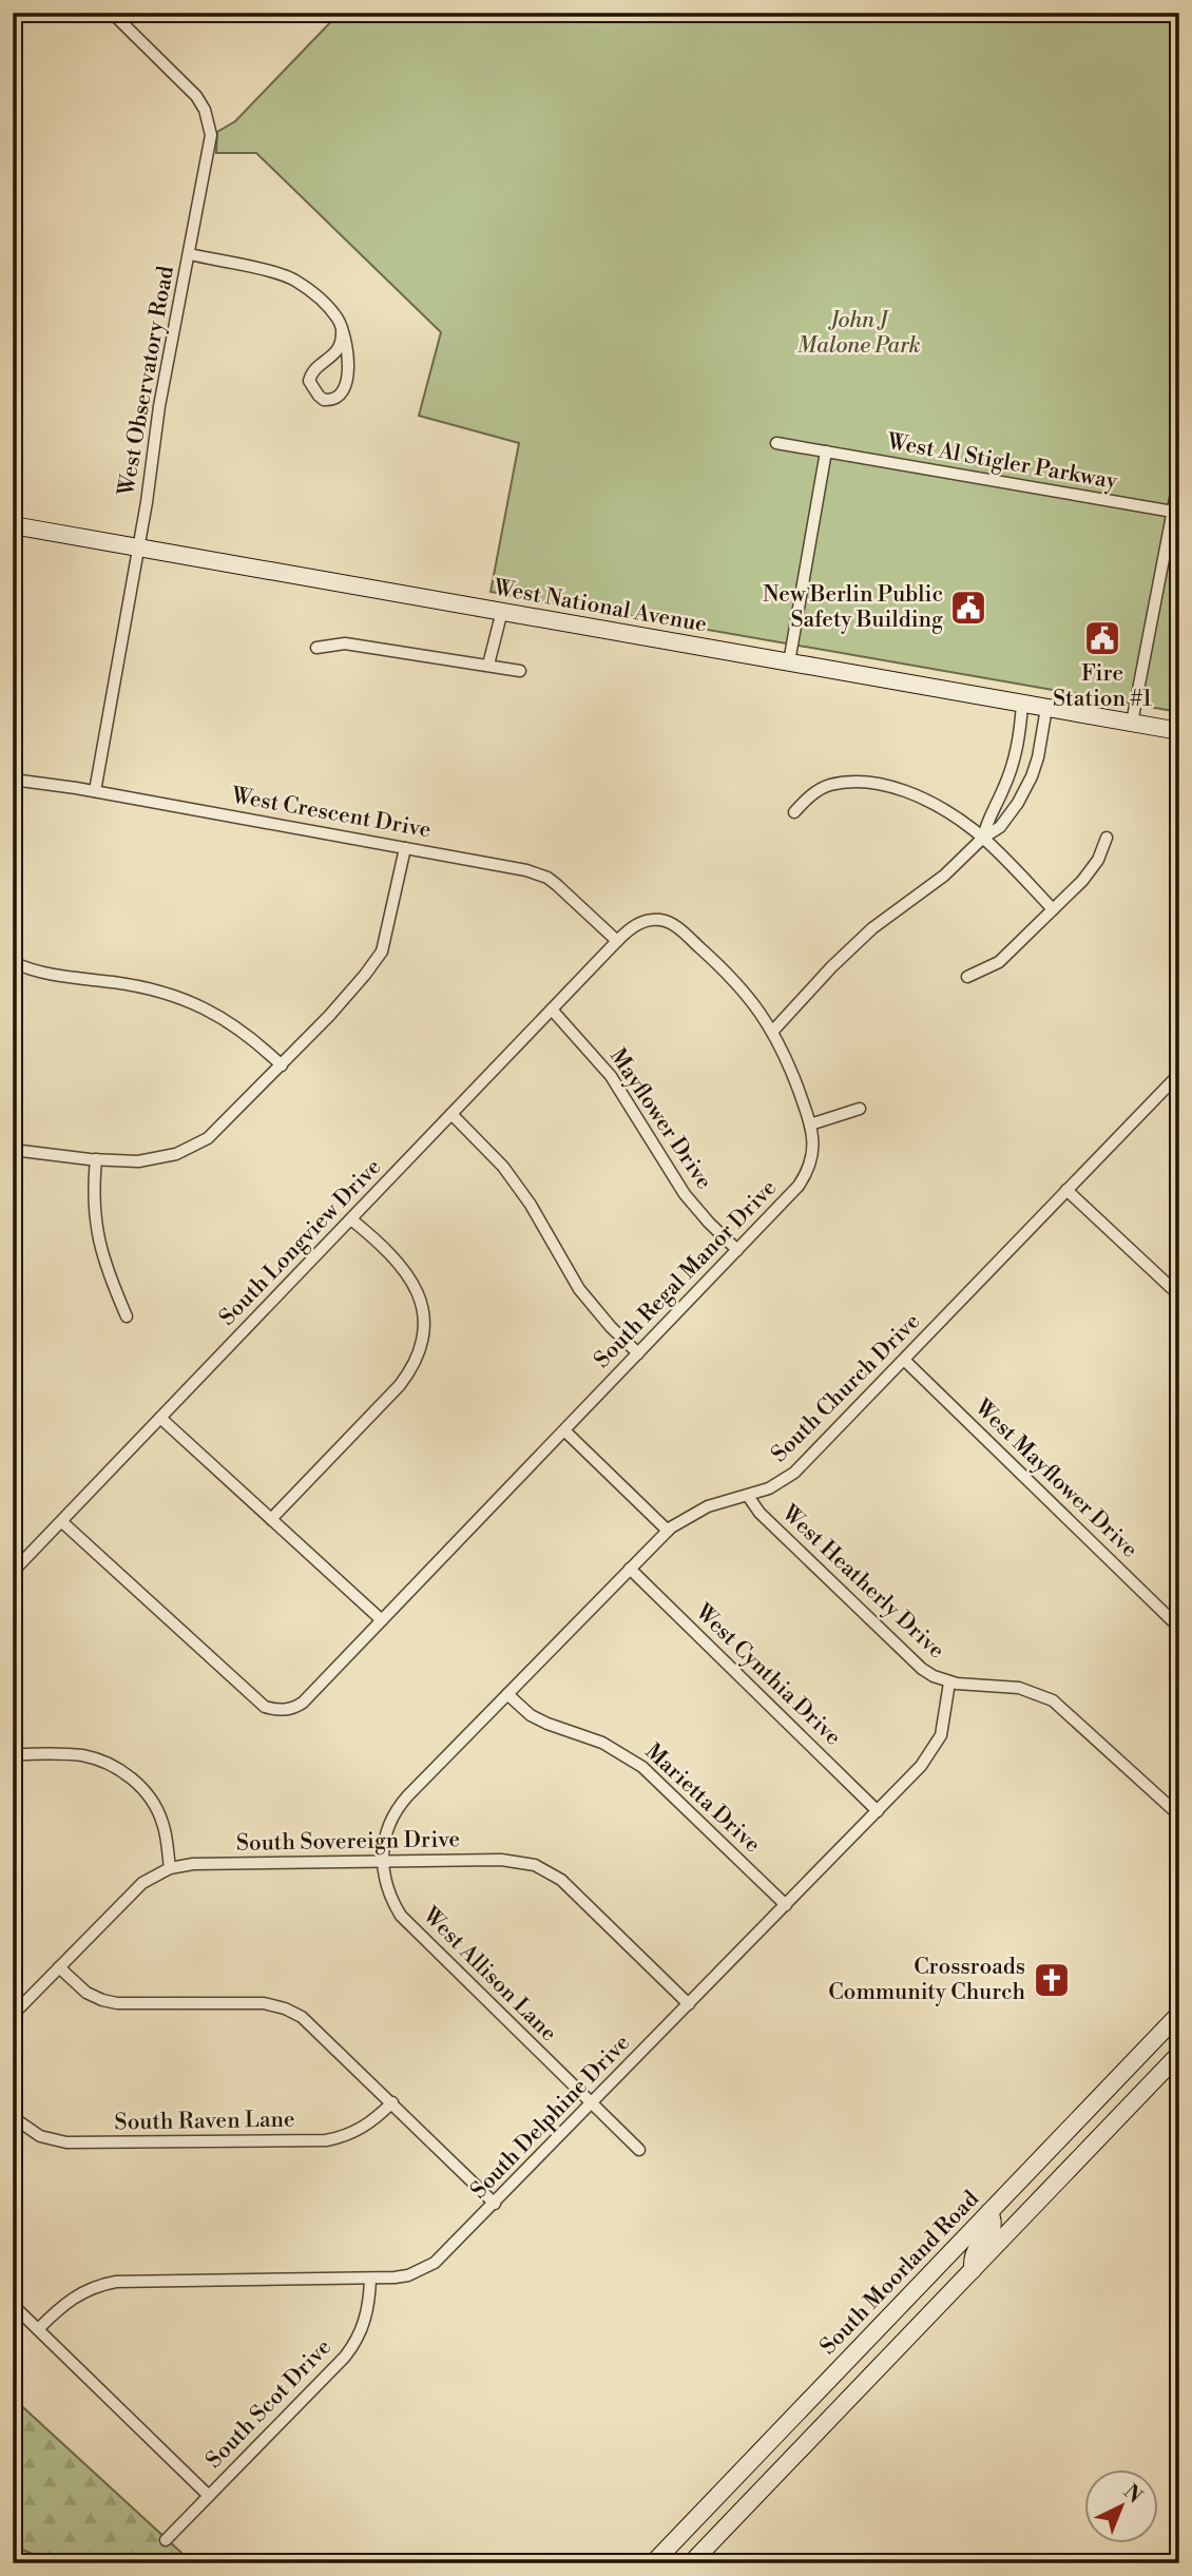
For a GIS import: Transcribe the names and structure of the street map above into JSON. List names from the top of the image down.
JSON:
{
  "streets": {
    "main road": ["West National Avenue", "South Moorland Road"],
    "street": [
      "West Observatory Road",
      "West Al Stigler Parkway",
      "West Crescent Drive",
      "Mayflower Drive",
      "South Longview Drive",
      "South Regal Manor Drive",
      "South Church Drive",
      "West Mayflower Drive",
      "West Heatherly Drive",
      "West Cynthia Drive",
      "Marietta Drive",
      "South Sovereign Drive",
      "West Allison Lane",
      "South Delphine Drive",
      "South Raven Lane",
      "South Scot Drive"
    ]
  },
  "crossings": [
    ["West Observatory Road", "West National Avenue"],
    ["West Observatory Road", "West Crescent Drive"],
    ["West Crescent Drive", "South Longview Drive"],
    ["Mayflower Drive", "South Longview Drive"],
    ["Mayflower Drive", "South Regal Manor Drive"],
    ["South Longview Drive", "South Regal Manor Drive"],
    ["South Church Drive", "West Mayflower Drive"],
    ["South Church Drive", "West Heatherly Drive"],
    ["South Church Drive", "West Cynthia Drive"],
    ["South Church Drive", "Marietta Drive"],
    ["South Church Drive", "South Sovereign Drive"],
    ["South Church Drive", "West Allison Lane"],
    ["West Heatherly Drive", "South Delphine Drive"],
    ["West Cynthia Drive", "South Delphine Drive"],
    ["Marietta Drive", "South Delphine Drive"],
    ["South Sovereign Drive", "West Allison Lane"],
    ["South Sovereign Drive", "South Delphine Drive"],
    ["West Allison Lane", "South Delphine Drive"],
    ["South Delphine Drive", "South Scot Drive"]
  ],
  "parks": ["John J Malone Park"],
  "places": {
    "public building": ["New Berlin Public Safety Building", "Fire Station #1"],
    "church": ["Crossroads Community Church"]
  },
  "north": "top right"
}
